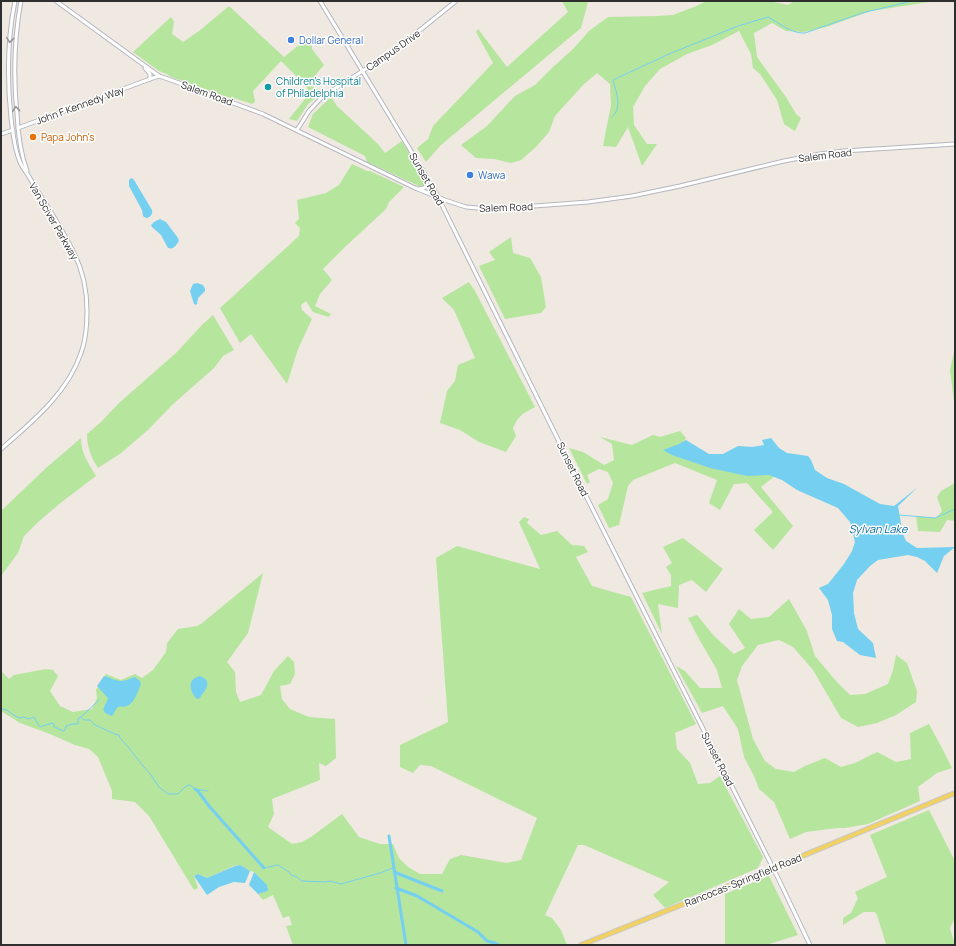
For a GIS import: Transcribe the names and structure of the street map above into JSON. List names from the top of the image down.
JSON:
{
  "streets": {
    "main road": ["Rancocas-Springfield Road"],
    "street": [
      "Campus Drive",
      "Salem Road",
      "John F Kennedy Way",
      "Sunset Road",
      "Van Sciver Parkway"
    ]
  },
  "crossings": [
    ["Campus Drive", "Salem Road"],
    ["Campus Drive", "Sunset Road"],
    ["Salem Road", "John F Kennedy Way"],
    ["Salem Road", "Sunset Road"],
    ["John F Kennedy Way", "Van Sciver Parkway"],
    ["Sunset Road", "Rancocas-Springfield Road"]
  ],
  "water": ["Sylvan Lake"],
  "places": [
    "Dollar General",
    "Children's Hospital of Philadelphia",
    "Papa John's",
    "Wawa"
  ]
}
